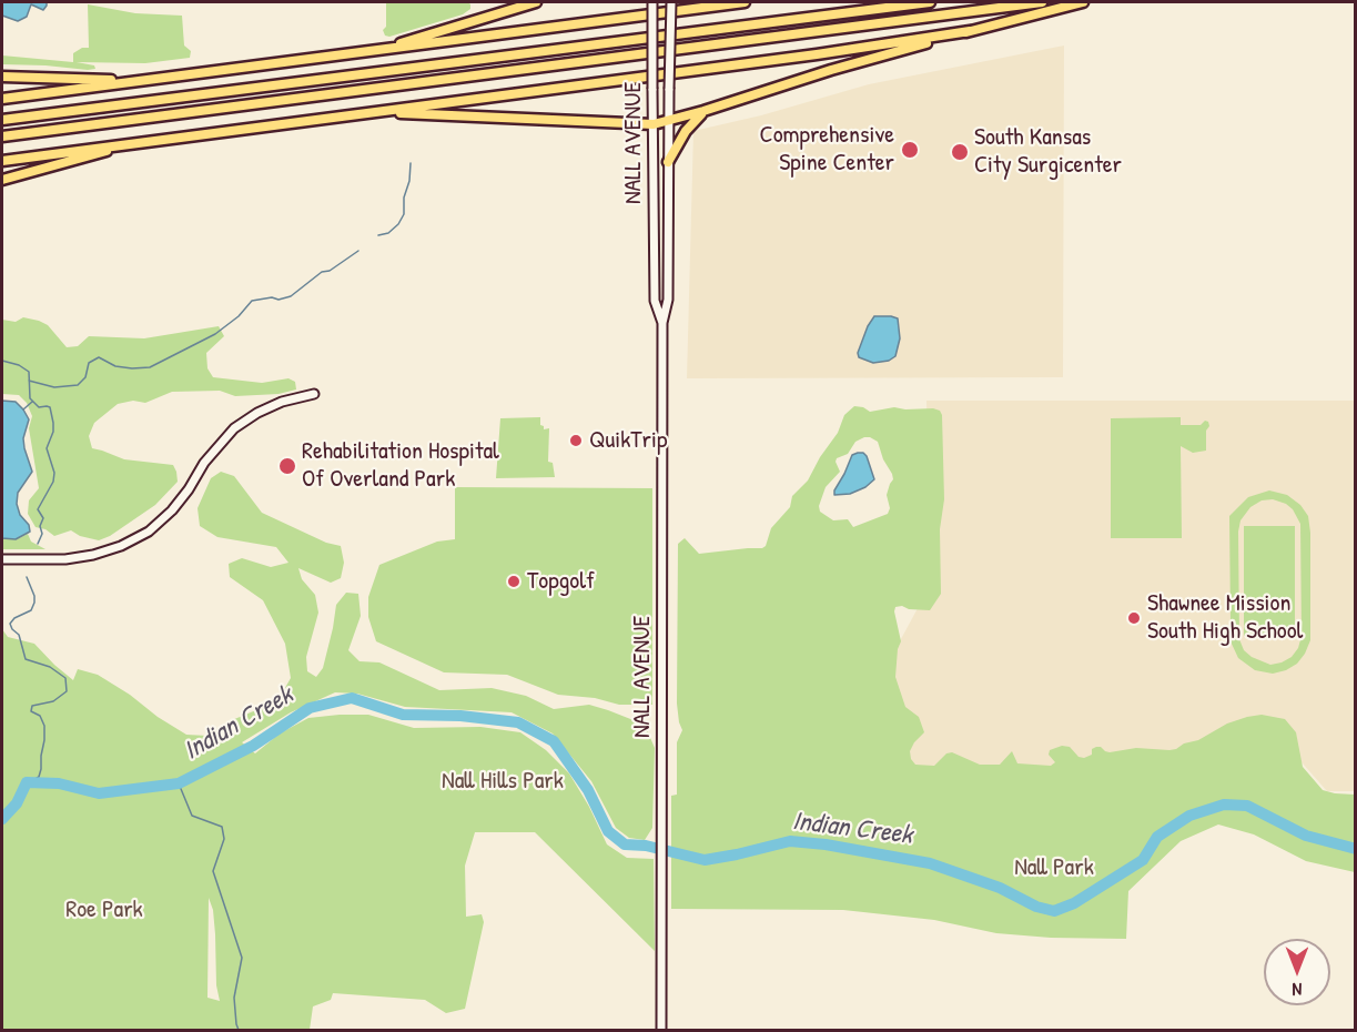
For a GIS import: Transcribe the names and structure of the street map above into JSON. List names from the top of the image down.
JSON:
{
  "streets": {
    "main road": ["NALL AVENUE"]
  },
  "water": ["Indian Creek"],
  "parks": ["Nall Hills Park", "Nall Park", "Roe Park"],
  "places": [
    "Comprehensive Spine Center",
    "South Kansas City Surgicenter",
    "QuikTrip",
    "Rehabilitation Hospital Of Overland Park",
    "Topgolf",
    "Shawnee Mission South High School"
  ],
  "north": "bottom"
}
